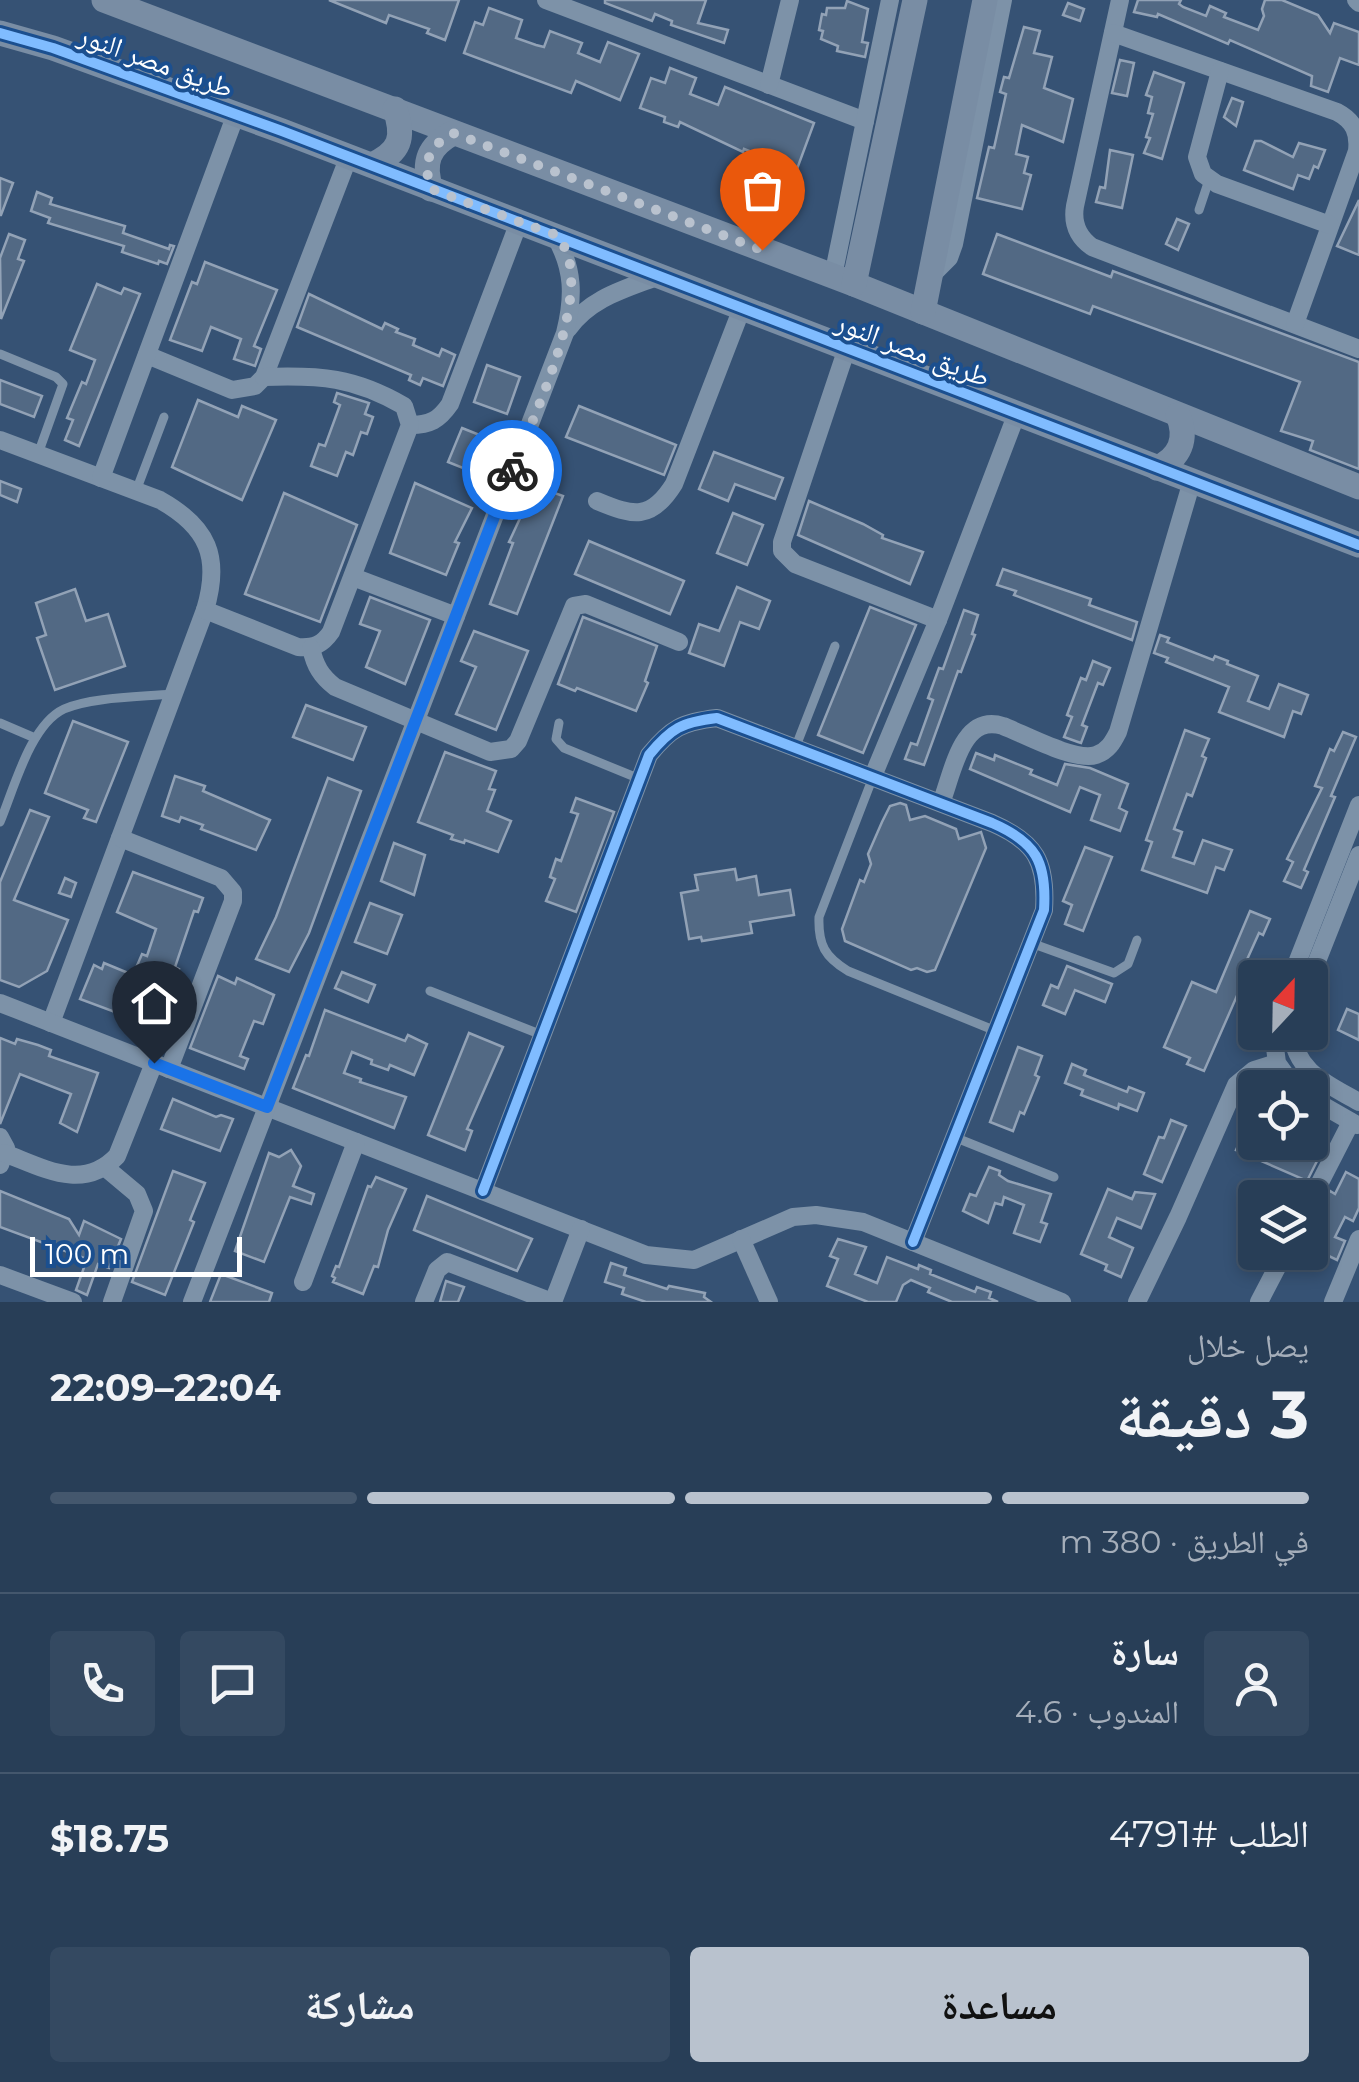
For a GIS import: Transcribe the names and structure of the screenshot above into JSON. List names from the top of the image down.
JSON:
{
  "streets": {
    "street": ["طريق مصر النور"]
  },
  "scale_bar": "100 m",
  "north": "top",
  "page": {
    "scale": "100 m",
    "heading": ["3 دقيقة", "يصل خلال", "22:04–22:09"],
    "panel": [
      "سارة",
      "المندوب · 4.6",
      "الطلب #4791",
      "$18.75"
    ],
    "bar": "في الطريق · 380 m",
    "buttons": ["مساعدة", "مشاركة"]
  }
}
